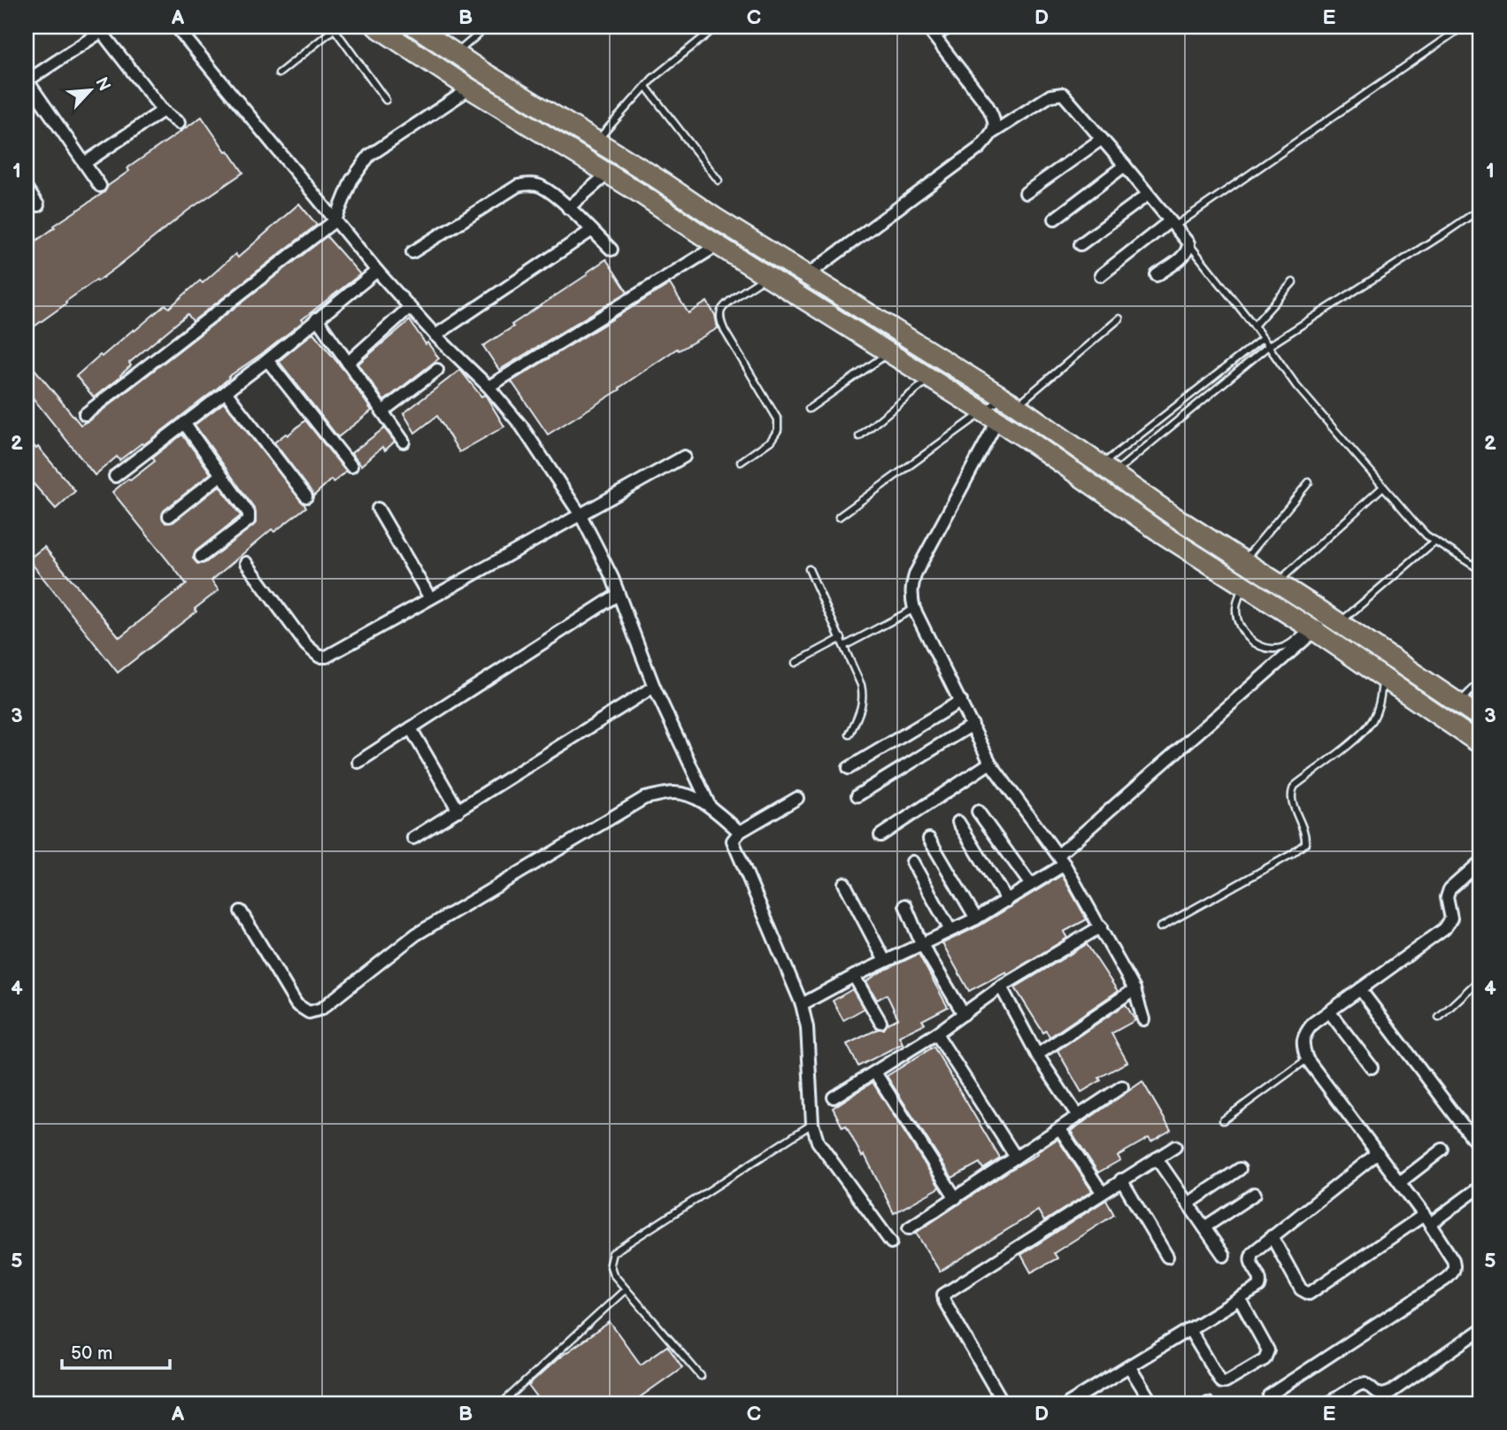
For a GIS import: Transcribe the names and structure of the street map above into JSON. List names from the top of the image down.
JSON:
{
  "scale_bar": "50 m",
  "north": "top right",
  "grid": {
    "columns": [
      "A",
      "B",
      "C",
      "D",
      "E"
    ],
    "rows": [
      "1",
      "2",
      "3",
      "4",
      "5"
    ]
  }
}
